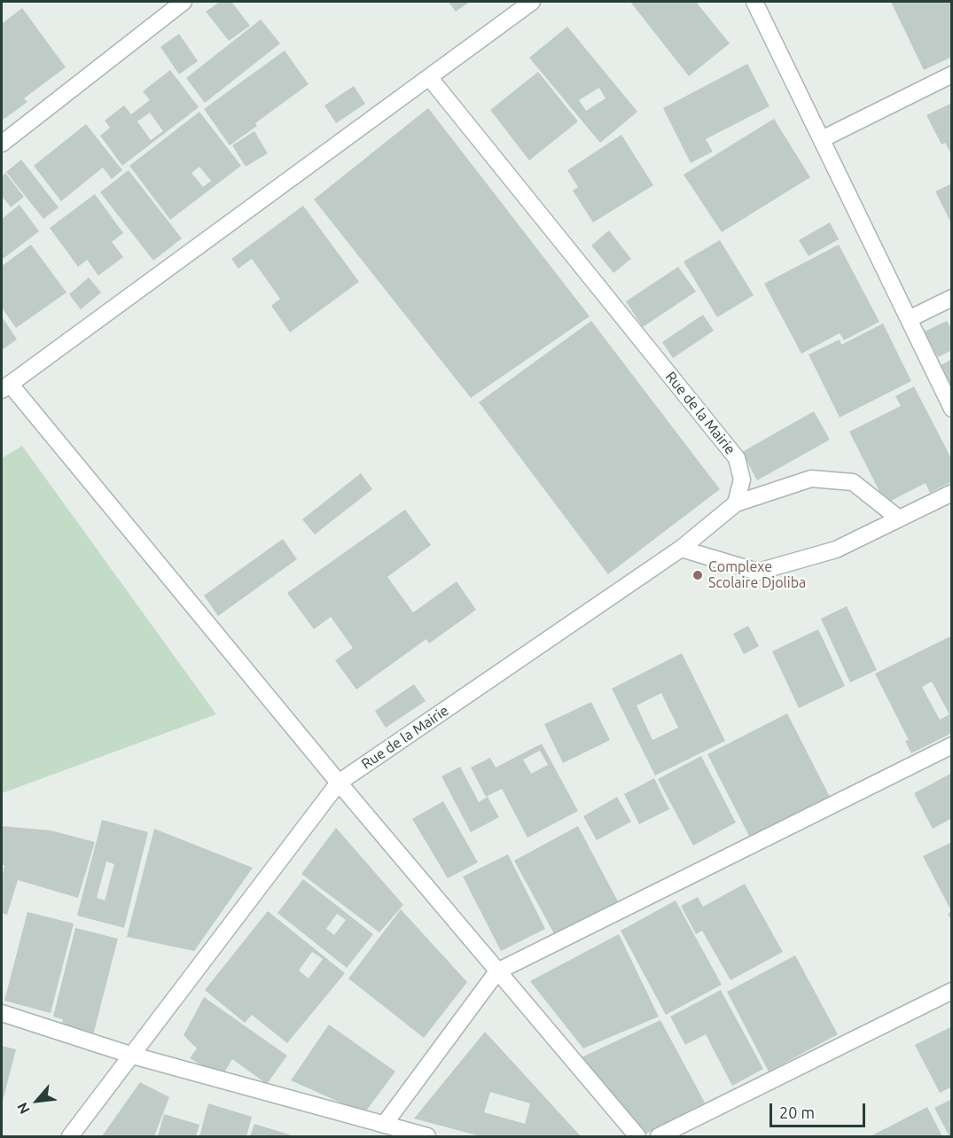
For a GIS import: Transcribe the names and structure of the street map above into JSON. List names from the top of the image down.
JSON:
{
  "streets": {
    "street": ["Rue de la Mairie"]
  },
  "places": ["Complexe Scolaire Djoliba"],
  "scale_bar": "20 m",
  "north": "bottom left"
}
